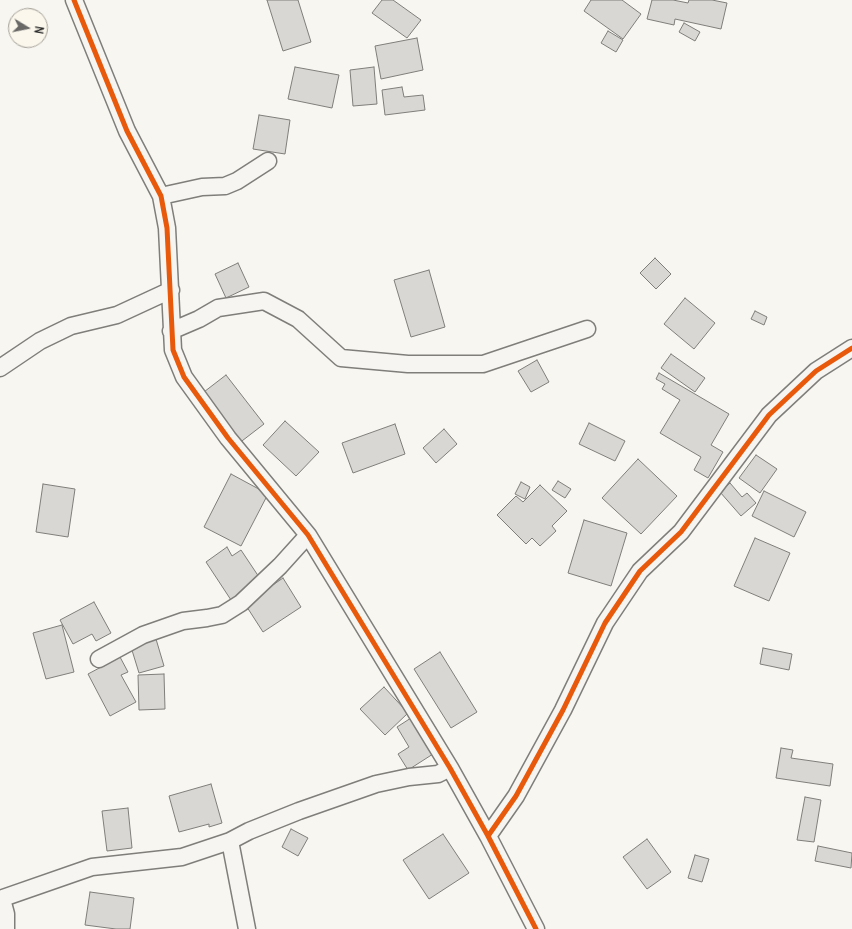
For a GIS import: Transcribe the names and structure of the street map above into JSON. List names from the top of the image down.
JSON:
{
  "north": "right"
}
